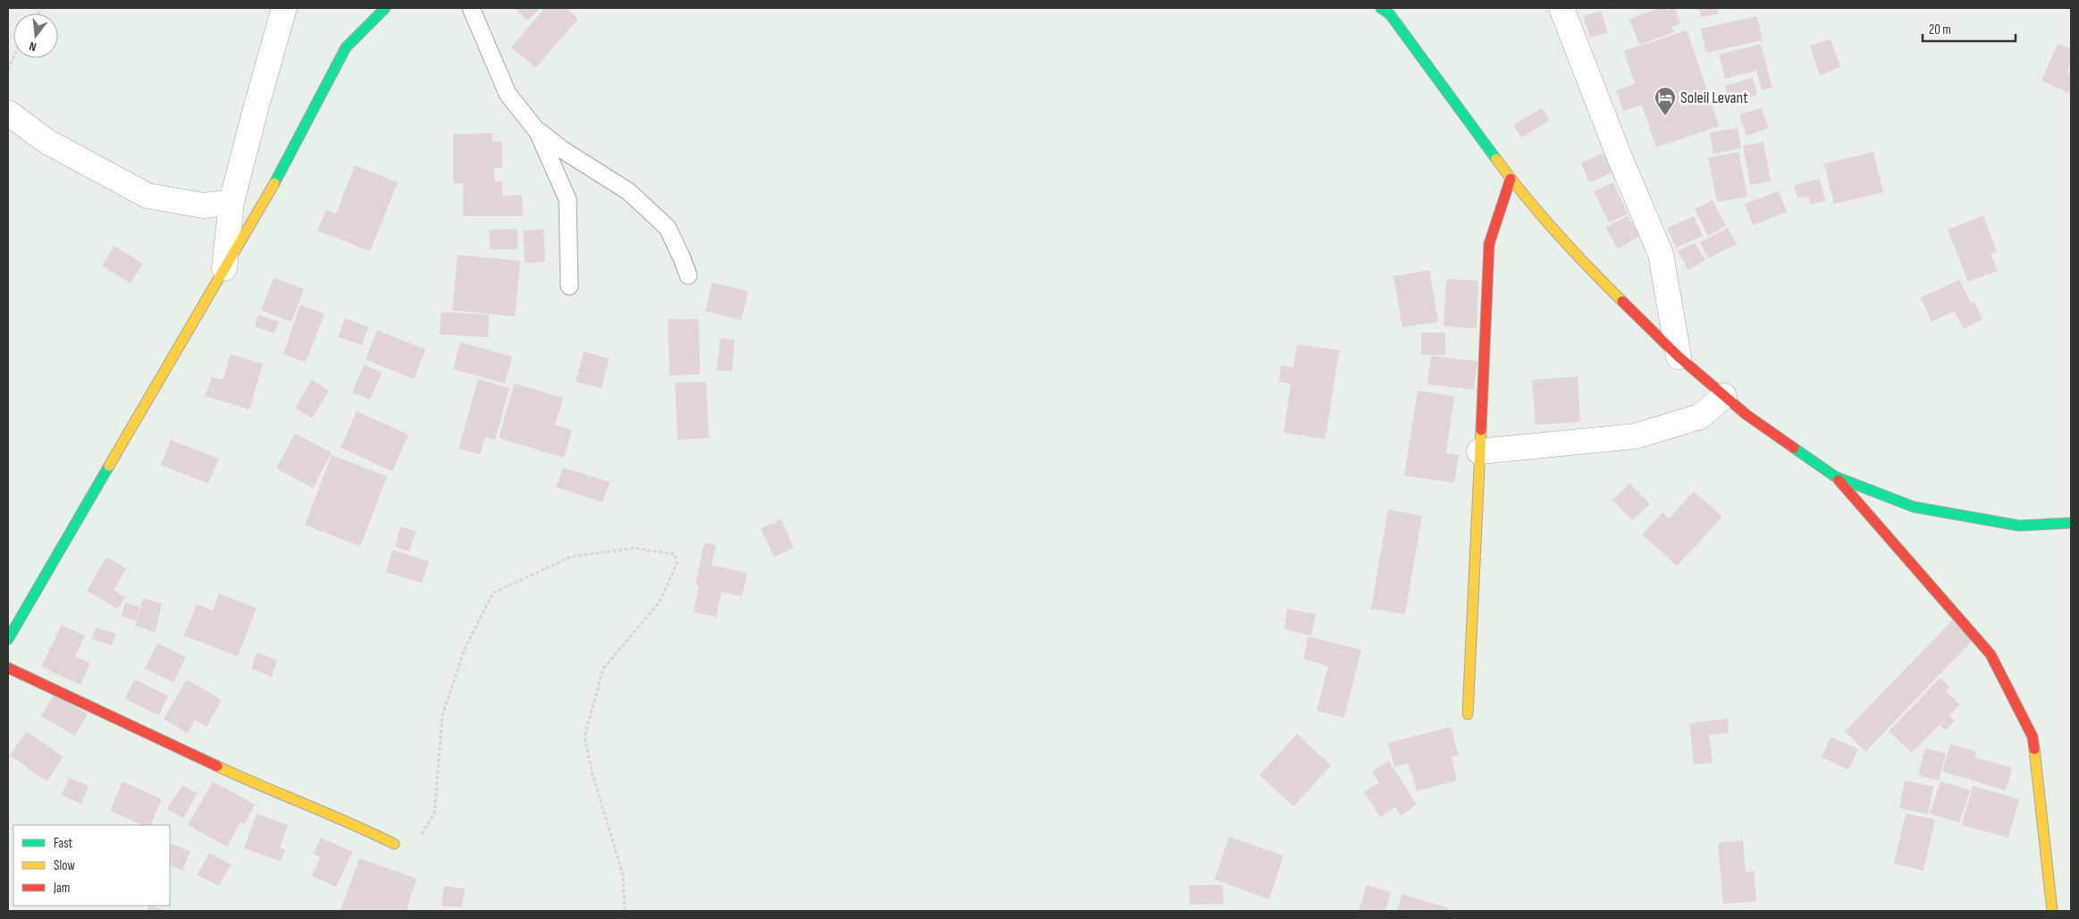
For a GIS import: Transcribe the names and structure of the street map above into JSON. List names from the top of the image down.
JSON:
{
  "places": {
    "hotel": ["Soleil Levant"]
  },
  "legend": ["Fast", "Slow", "Jam"],
  "scale_bar": "20 m",
  "north": "bottom"
}
